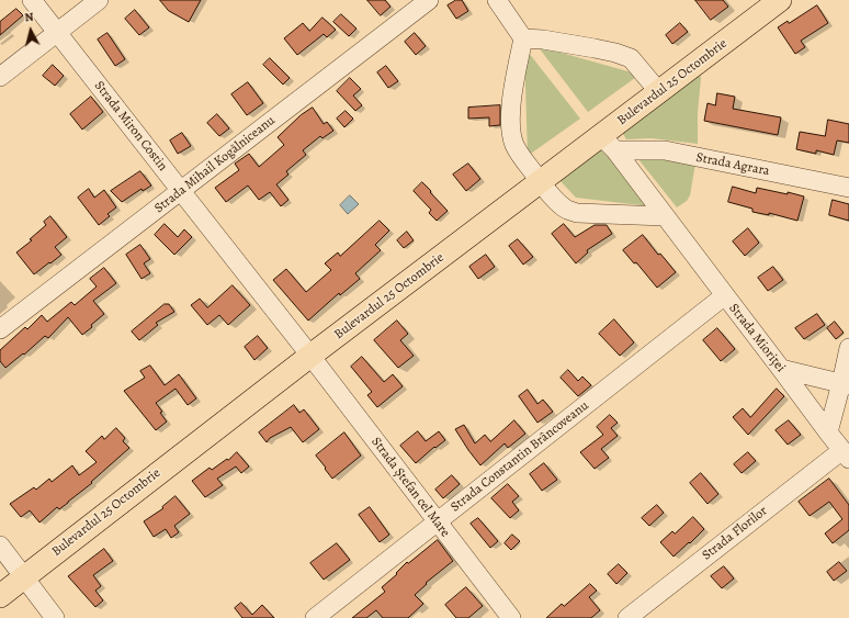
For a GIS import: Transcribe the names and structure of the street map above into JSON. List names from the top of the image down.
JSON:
{
  "streets": {
    "main road": ["Bulevardul 25 Octombrie"],
    "street": [
      "Strada Miron Costin",
      "Strada Mihail Kogălniceanu",
      "Strada Agrara",
      "Strada Mioriței",
      "Strada Constantin Brâncoveanu",
      "Strada Ștefan cel Mare",
      "Strada Florilor"
    ]
  },
  "crossings": [
    ["Bulevardul 25 Octombrie", "Strada Miron Costin"],
    ["Bulevardul 25 Octombrie", "Strada Agrara"],
    ["Bulevardul 25 Octombrie", "Strada Mioriței"],
    ["Bulevardul 25 Octombrie", "Strada Ștefan cel Mare"],
    ["Strada Miron Costin", "Strada Mihail Kogălniceanu"],
    ["Strada Miron Costin", "Strada Ștefan cel Mare"],
    ["Strada Agrara", "Strada Mioriței"],
    ["Strada Mioriței", "Strada Constantin Brâncoveanu"],
    ["Strada Mioriței", "Strada Florilor"],
    ["Strada Constantin Brâncoveanu", "Strada Ștefan cel Mare"]
  ],
  "north": "top"
}
